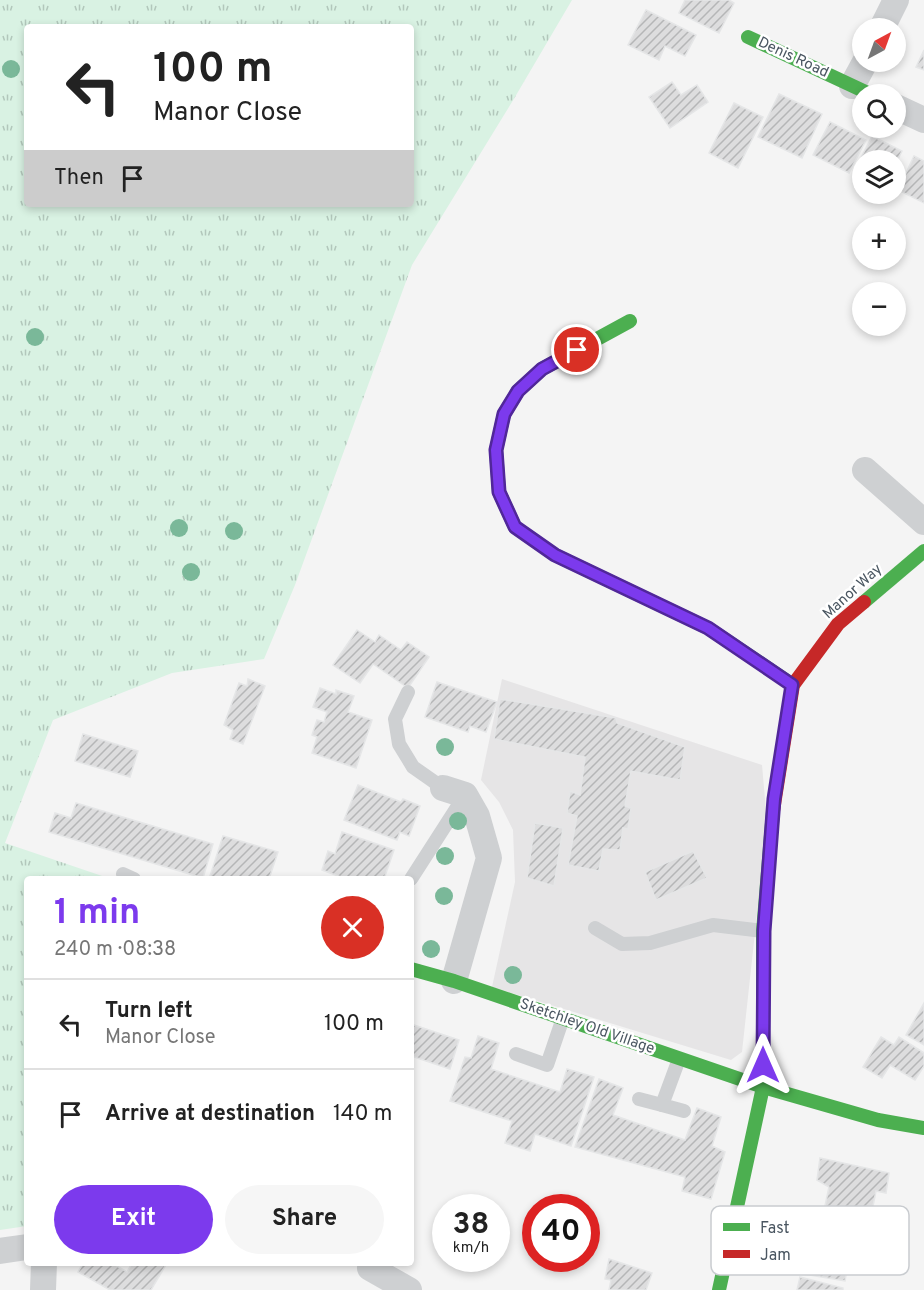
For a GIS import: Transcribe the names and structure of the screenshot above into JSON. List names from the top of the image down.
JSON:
{
  "streets": {
    "street": ["Denis Road", "Manor Way", "Sketchley Old Village"]
  },
  "crossings": [
    ["Manor Way", "Sketchley Old Village"]
  ],
  "legend": ["Fast", "Jam"],
  "north": "top right",
  "page": {
    "map_buttons": ["+", "−"],
    "turn": ["100 m", "Manor Close"],
    "then": "Then",
    "heading": ["1 min", "240 m · 08:38"],
    "list": [
      {
        "name": "Turn left",
        "note": "Manor Close",
        "value": "100 m"
      },
      {
        "name": "Arrive at destination",
        "value": "140 m"
      }
    ],
    "buttons": ["Exit", "Share"],
    "speed": "38 km/h",
    "limit": "40"
  }
}
